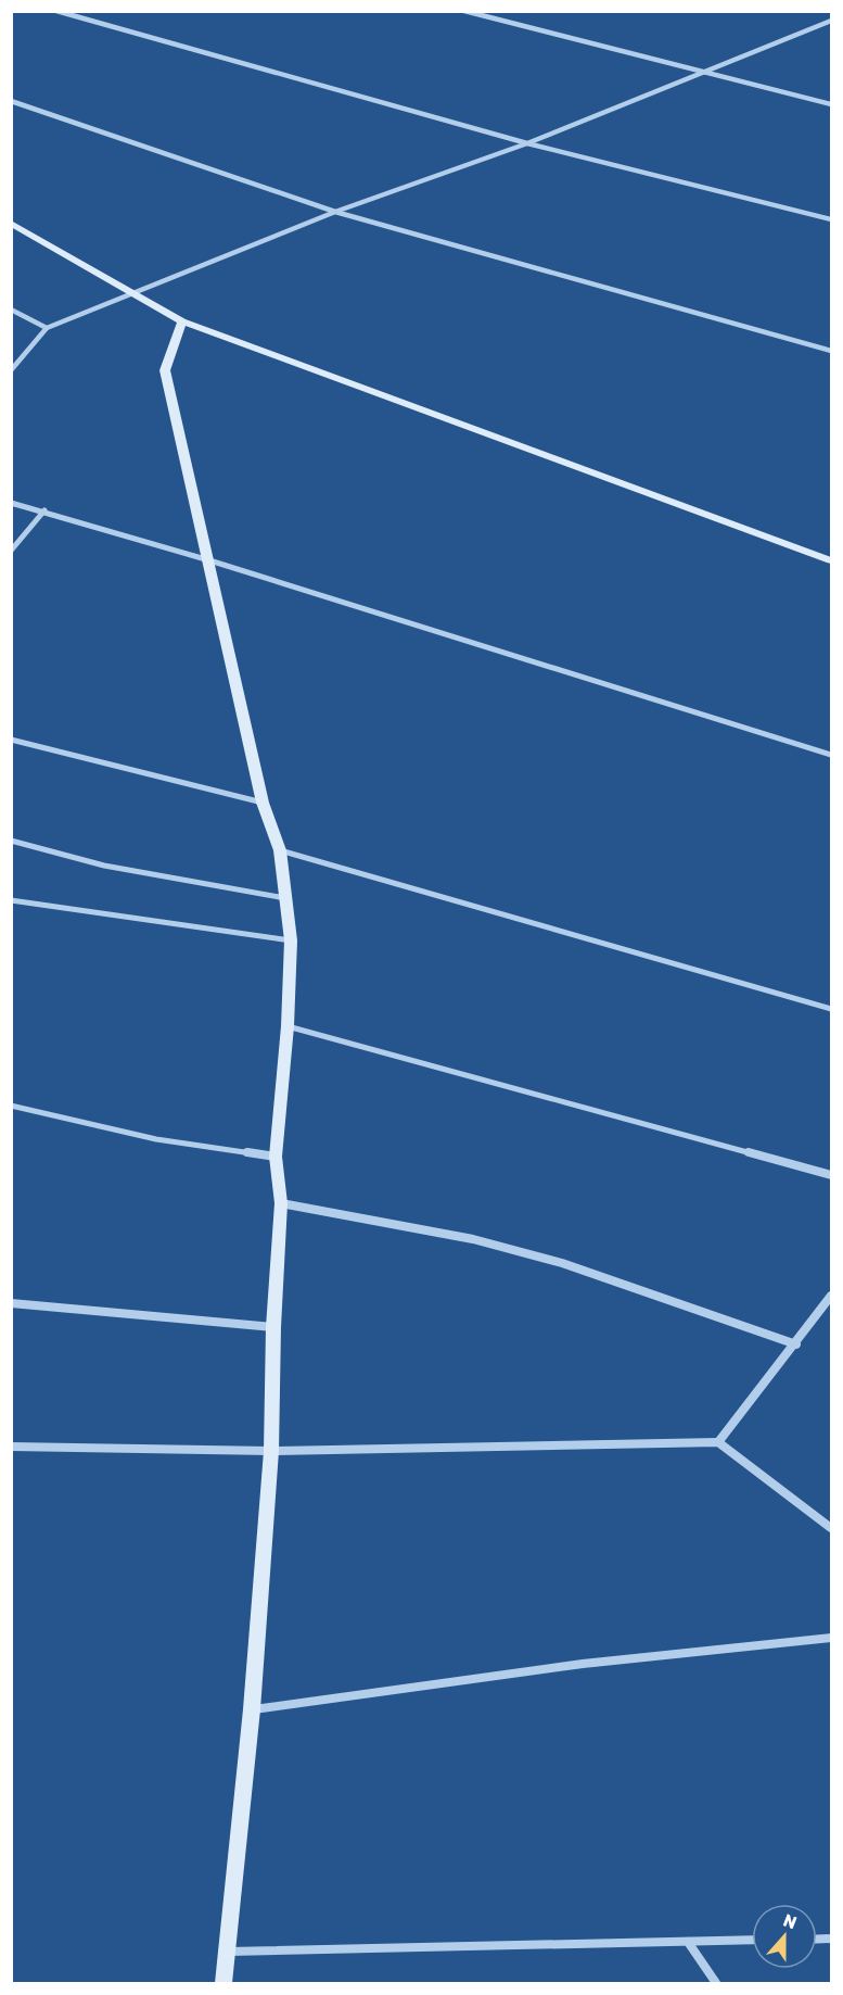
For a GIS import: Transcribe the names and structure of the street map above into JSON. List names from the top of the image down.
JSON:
{
  "north": "top"
}
